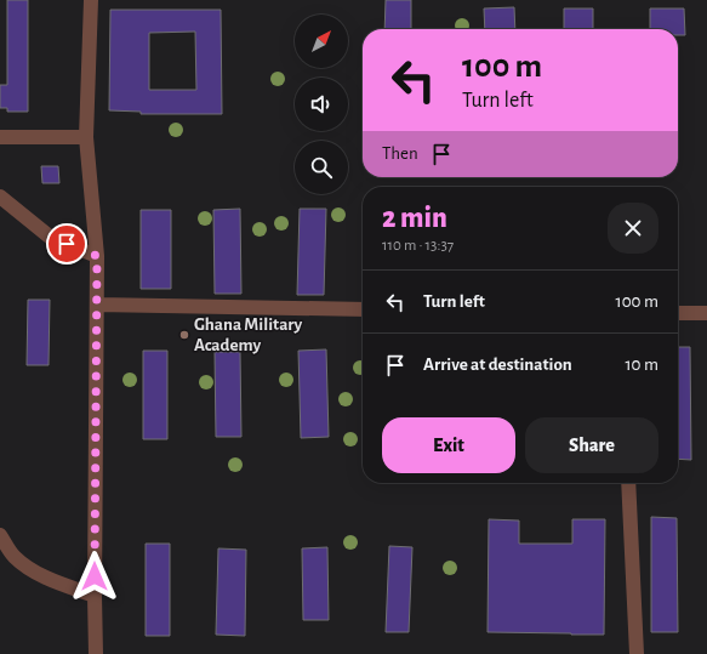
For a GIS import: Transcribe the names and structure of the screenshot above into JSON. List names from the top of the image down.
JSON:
{
  "places": ["Ghana Military Academy"],
  "north": "top right",
  "page": {
    "turn": ["100 m", "Turn left"],
    "then": "Then",
    "heading": ["2 min", "110 m · 13:37"],
    "list": [
      {
        "name": "Turn left",
        "value": "100 m"
      },
      {
        "name": "Arrive at destination",
        "value": "10 m"
      }
    ],
    "buttons": ["Exit", "Share"]
  }
}
